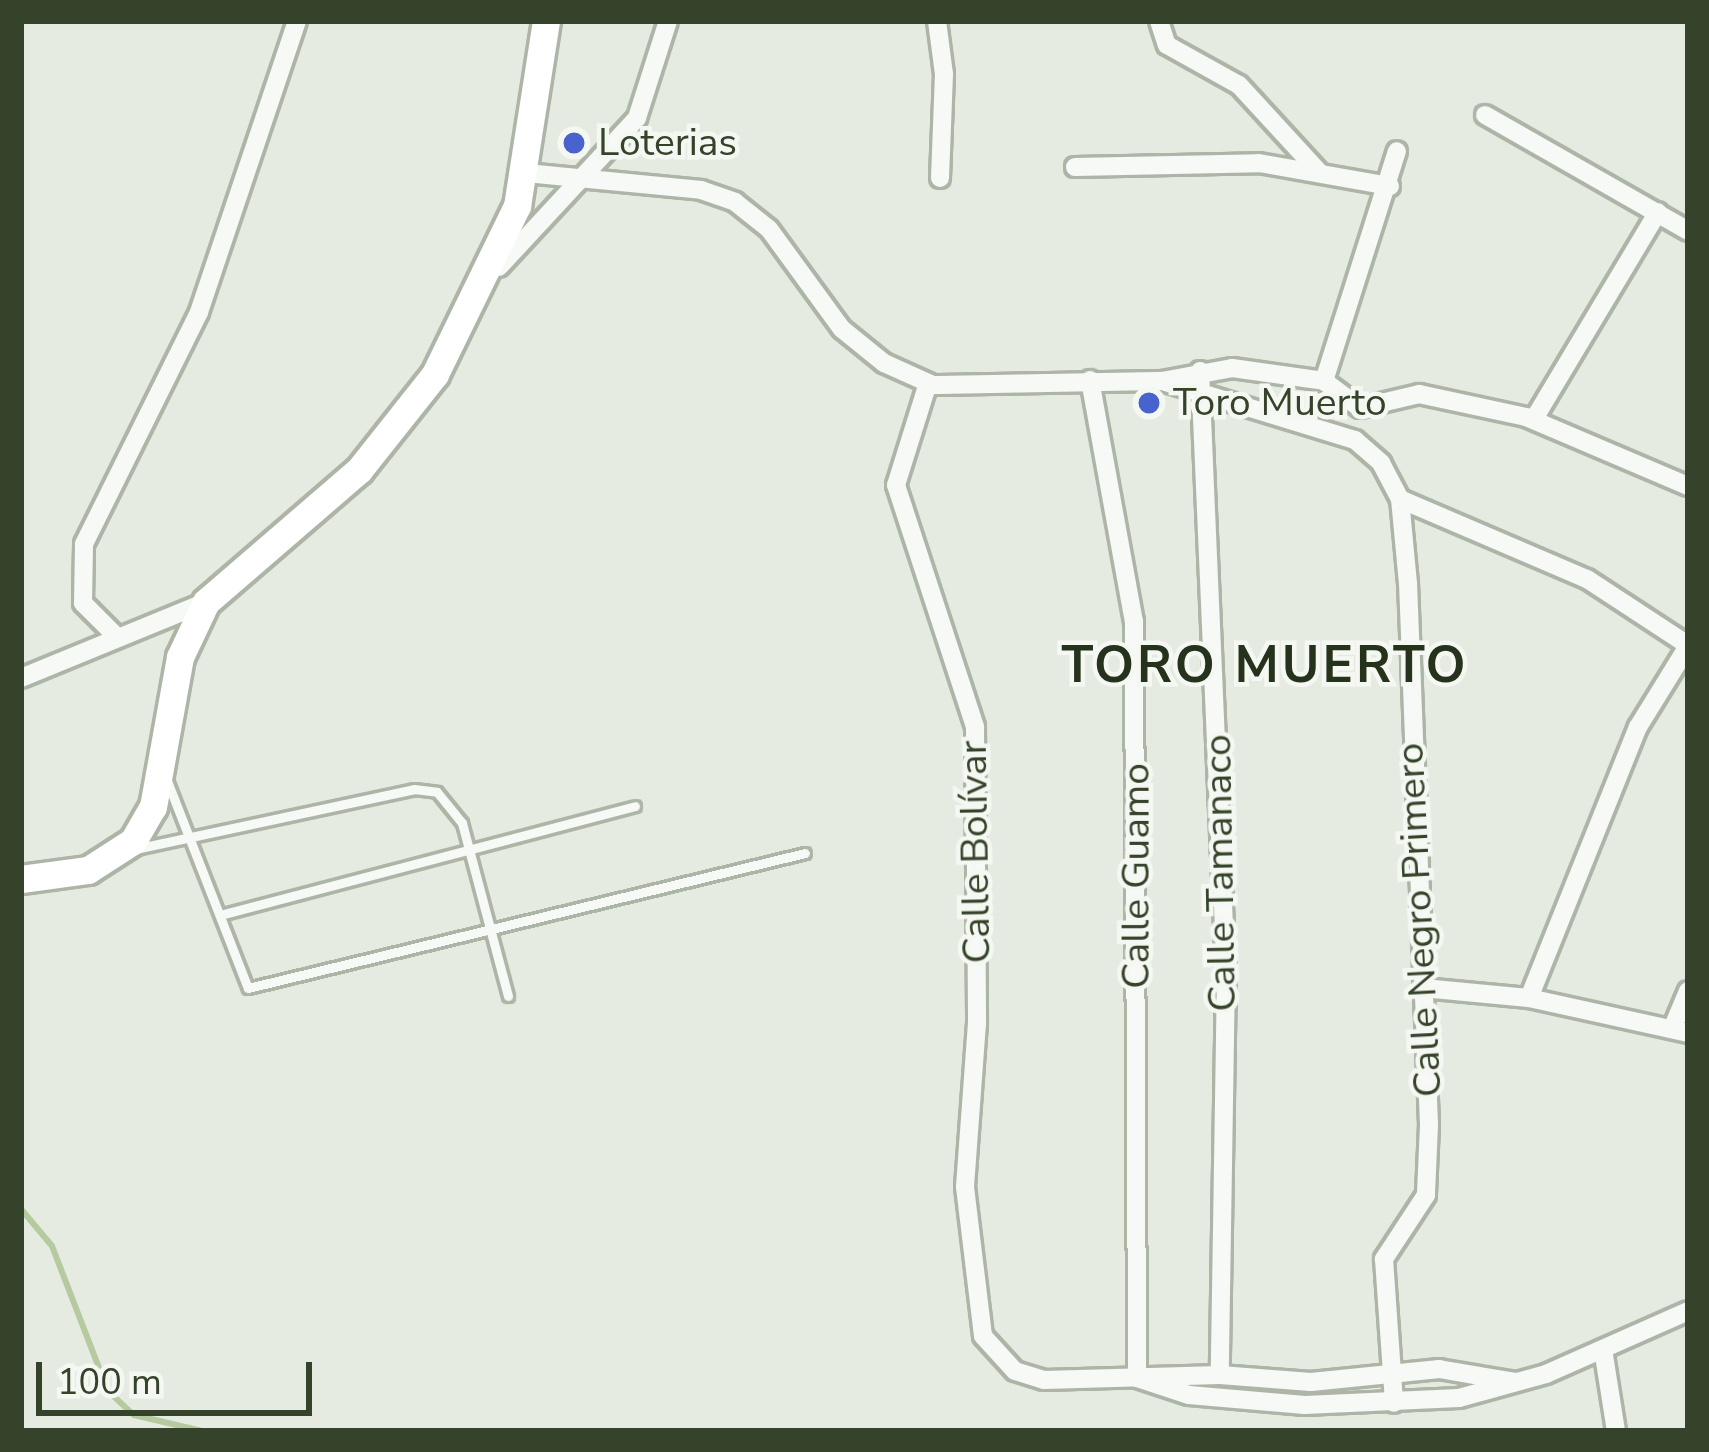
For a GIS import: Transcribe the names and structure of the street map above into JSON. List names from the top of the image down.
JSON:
{
  "streets": {
    "street": [
      "Calle Bolívar",
      "Calle Tamanaco",
      "Calle Guamo",
      "Calle Negro Primero"
    ]
  },
  "crossings": [
    ["Calle Bolívar", "Calle Guamo"]
  ],
  "districts": ["TORO MUERTO"],
  "places": ["Loterias", "Toro Muerto"],
  "scale_bar": "100 m"
}
